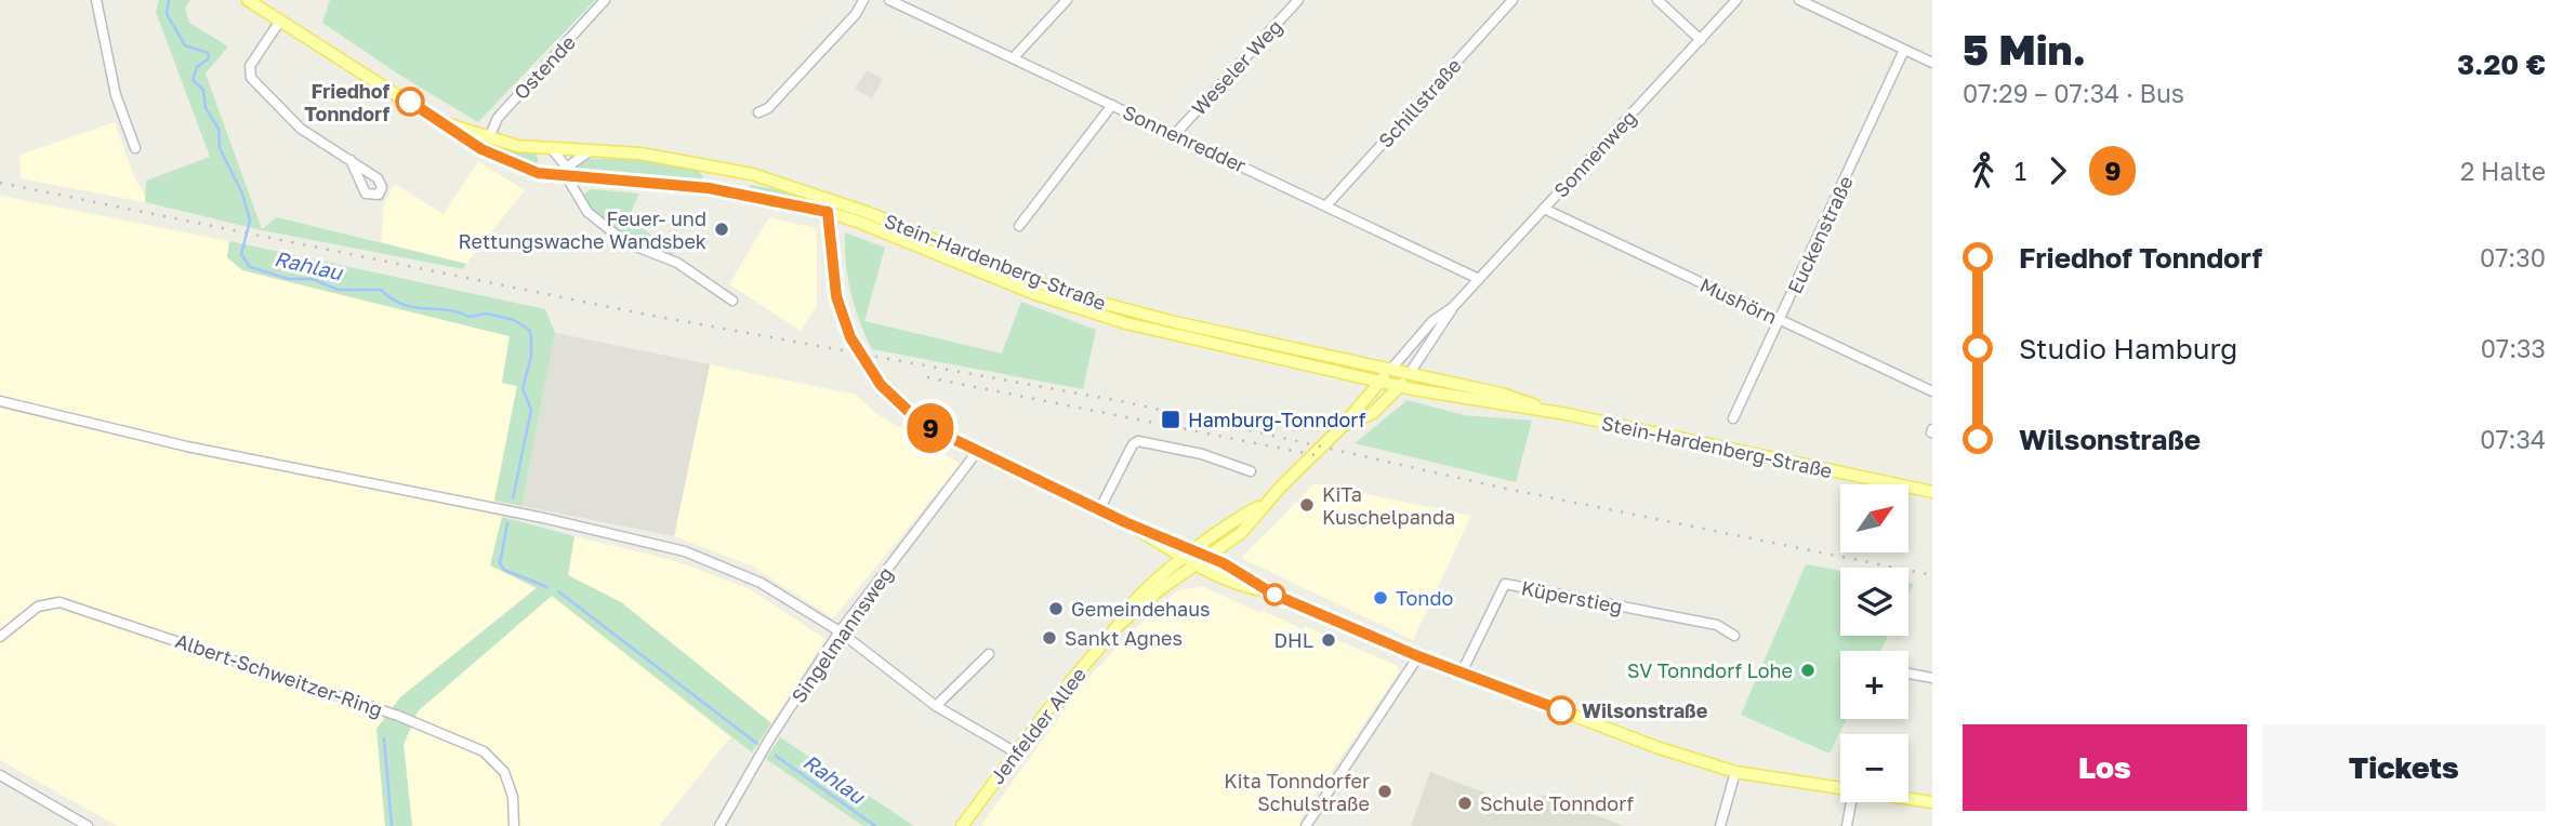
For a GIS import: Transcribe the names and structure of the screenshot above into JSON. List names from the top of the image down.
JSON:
{
  "streets": {
    "main road": ["Sonnenweg", "Stein-Hardenberg-Straße", "Jenfelder Allee"],
    "street": [
      "Ostende",
      "Weseler Weg",
      "Schillstraße",
      "Sonnenredder",
      "Euckenstraße",
      "Mushörn",
      "Küperstieg",
      "Singelmannsweg",
      "Albert-Schweitzer-Ring"
    ]
  },
  "crossings": [
    ["Ostende", "Stein-Hardenberg-Straße"],
    ["Weseler Weg", "Sonnenredder"],
    ["Schillstraße", "Sonnenredder"],
    ["Sonnenredder", "Sonnenweg"],
    ["Sonnenweg", "Stein-Hardenberg-Straße"],
    ["Sonnenweg", "Mushörn"],
    ["Sonnenweg", "Jenfelder Allee"],
    ["Euckenstraße", "Mushörn"]
  ],
  "water": ["Rahlau"],
  "places": {
    "other": [
      "Friedhof Tonndorf",
      "Feuer- und Rettungswache Wandsbek",
      "KiTa Kuschelpanda",
      "Tondo",
      "Gemeindehaus",
      "Sankt Agnes",
      "DHL",
      "SV Tonndorf Lohe",
      "Wilsonstraße",
      "Kita Tonndorfer Schulstraße",
      "Schule Tonndorf"
    ],
    "transit": ["Hamburg-Tonndorf"]
  },
  "lines": ["bus line 9"],
  "north": "top right",
  "page": {
    "on_map": "9",
    "heading": ["5 Min.", "07:29 – 07:34 · Bus", "3.20 €"],
    "legs": ["1", "9", "2 Halte"],
    "list": [
      {
        "name": "Friedhof Tonndorf",
        "value": "07:30"
      },
      {
        "name": "Studio Hamburg",
        "value": "07:33"
      },
      {
        "name": "Wilsonstraße",
        "value": "07:34"
      }
    ],
    "map_buttons": ["+", "−"],
    "buttons": ["Los", "Tickets"]
  }
}
